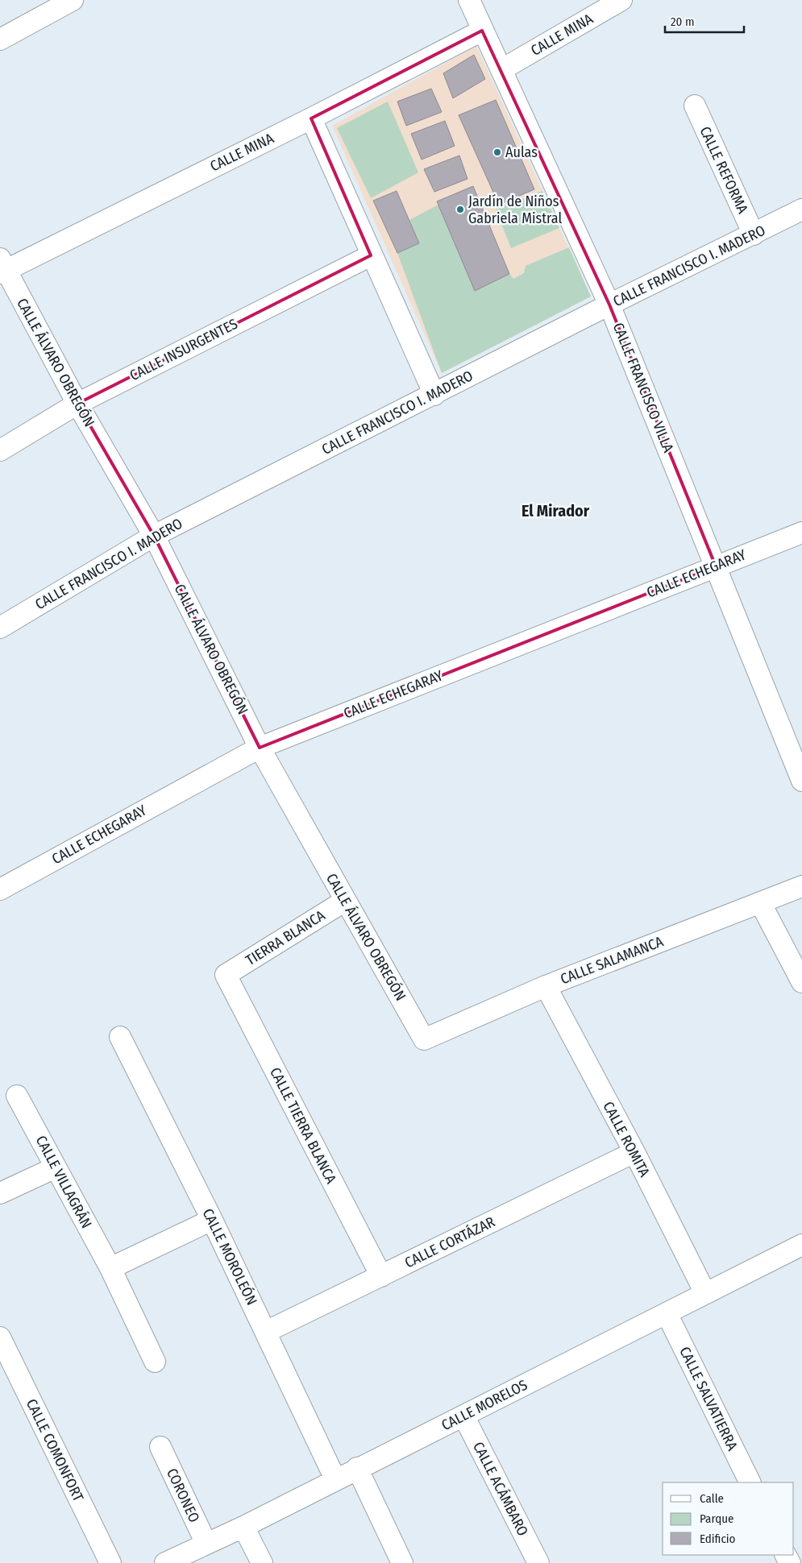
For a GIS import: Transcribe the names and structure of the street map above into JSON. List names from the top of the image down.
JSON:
{
  "streets": {
    "street": [
      "CALLE MINA",
      "CALLE REFORMA",
      "CALLE FRANCISCO I. MADERO",
      "CALLE INSURGENTES",
      "CALLE ÁLVARO OBREGÓN",
      "CALLE FRANCISCO VILLA",
      "CALLE ECHEGARAY",
      "TIERRA BLANCA",
      "CALLE SALAMANCA",
      "CALLE TIERRA BLANCA",
      "CALLE ROMITA",
      "CALLE VILLAGRÁN",
      "CALLE CORTÁZAR",
      "CALLE MOROLEÓN",
      "CALLE SALVATIERRA",
      "CALLE MORELOS",
      "CALLE COMONFORT",
      "CALLE ACÁMBARO",
      "CORONEO"
    ]
  },
  "crossings": [
    ["CALLE MINA", "CALLE ÁLVARO OBREGÓN"],
    ["CALLE MINA", "CALLE FRANCISCO VILLA"],
    ["CALLE REFORMA", "CALLE FRANCISCO I. MADERO"],
    ["CALLE FRANCISCO I. MADERO", "CALLE ÁLVARO OBREGÓN"],
    ["CALLE FRANCISCO I. MADERO", "CALLE FRANCISCO VILLA"],
    ["CALLE INSURGENTES", "CALLE ÁLVARO OBREGÓN"],
    ["CALLE ÁLVARO OBREGÓN", "CALLE ECHEGARAY"],
    ["CALLE ÁLVARO OBREGÓN", "TIERRA BLANCA"],
    ["CALLE ÁLVARO OBREGÓN", "CALLE SALAMANCA"],
    ["CALLE FRANCISCO VILLA", "CALLE ECHEGARAY"],
    ["TIERRA BLANCA", "CALLE TIERRA BLANCA"],
    ["CALLE SALAMANCA", "CALLE ROMITA"],
    ["CALLE TIERRA BLANCA", "CALLE CORTÁZAR"],
    ["CALLE ROMITA", "CALLE CORTÁZAR"],
    ["CALLE ROMITA", "CALLE MORELOS"],
    ["CALLE CORTÁZAR", "CALLE MOROLEÓN"],
    ["CALLE MOROLEÓN", "CALLE MORELOS"],
    ["CALLE SALVATIERRA", "CALLE MORELOS"],
    ["CALLE MORELOS", "CALLE ACÁMBARO"],
    ["CALLE MORELOS", "CORONEO"]
  ],
  "districts": ["El Mirador"],
  "places": ["Aulas", "Jardín de Niños Gabriela Mistral"],
  "legend": ["Calle", "Parque", "Edificio"],
  "scale_bar": "20 m"
}
